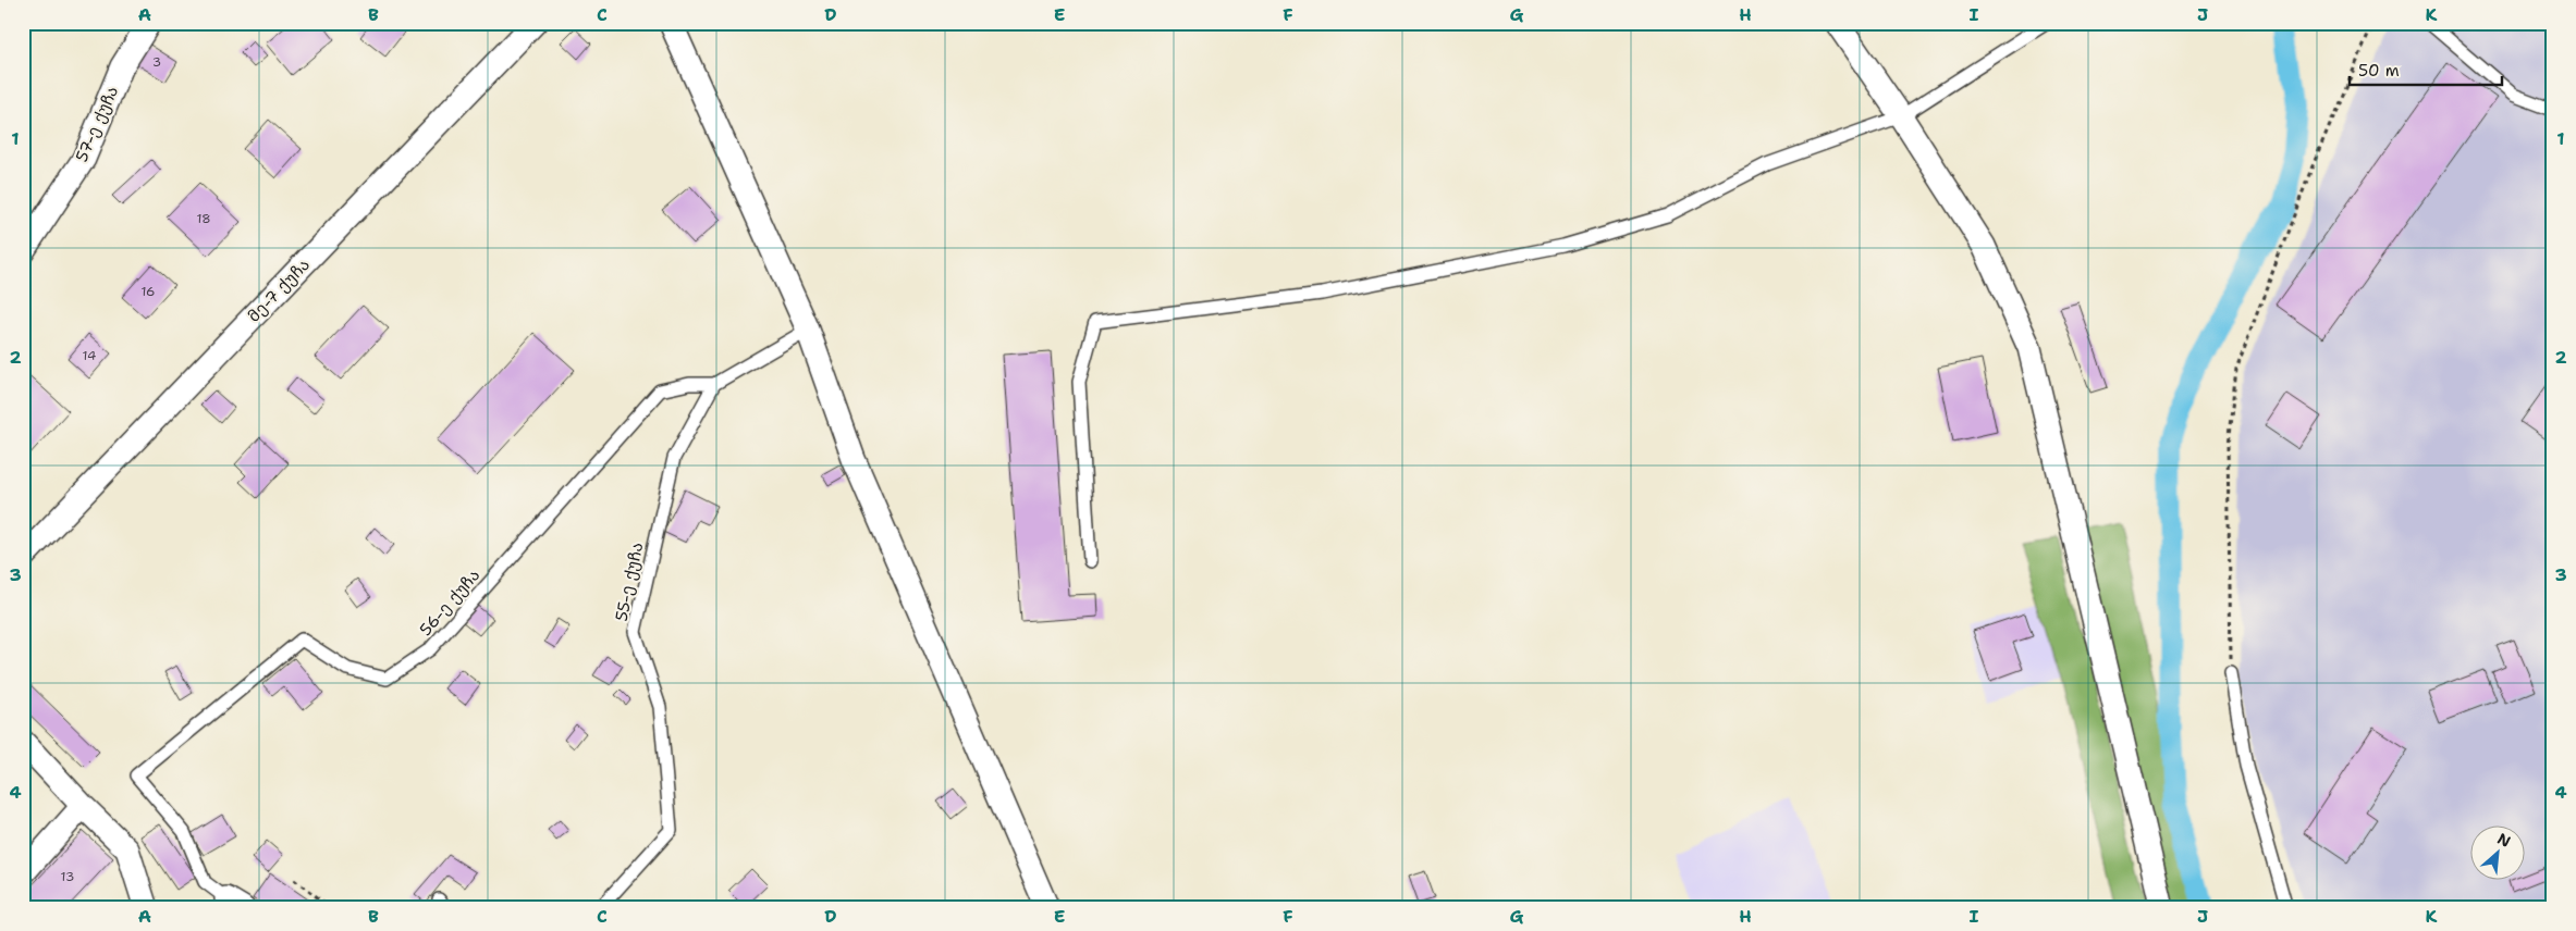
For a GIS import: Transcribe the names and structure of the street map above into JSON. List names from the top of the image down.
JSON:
{
  "streets": {
    "street": ["57-ე ქუჩა", "მე-7 ქუჩა"],
    "lane": ["55-ე ქუჩა", "56-ე ქუჩა"]
  },
  "crossings": [
    ["55-ე ქუჩა", "56-ე ქუჩა"]
  ],
  "house_numbers": [
    "3",
    "18",
    "16",
    "14",
    "13"
  ],
  "scale_bar": "50 m",
  "north": "top right",
  "grid": {
    "columns": [
      "A",
      "B",
      "C",
      "D",
      "E",
      "F",
      "G",
      "H",
      "I",
      "J",
      "K"
    ],
    "rows": [
      "1",
      "2",
      "3",
      "4"
    ]
  }
}
